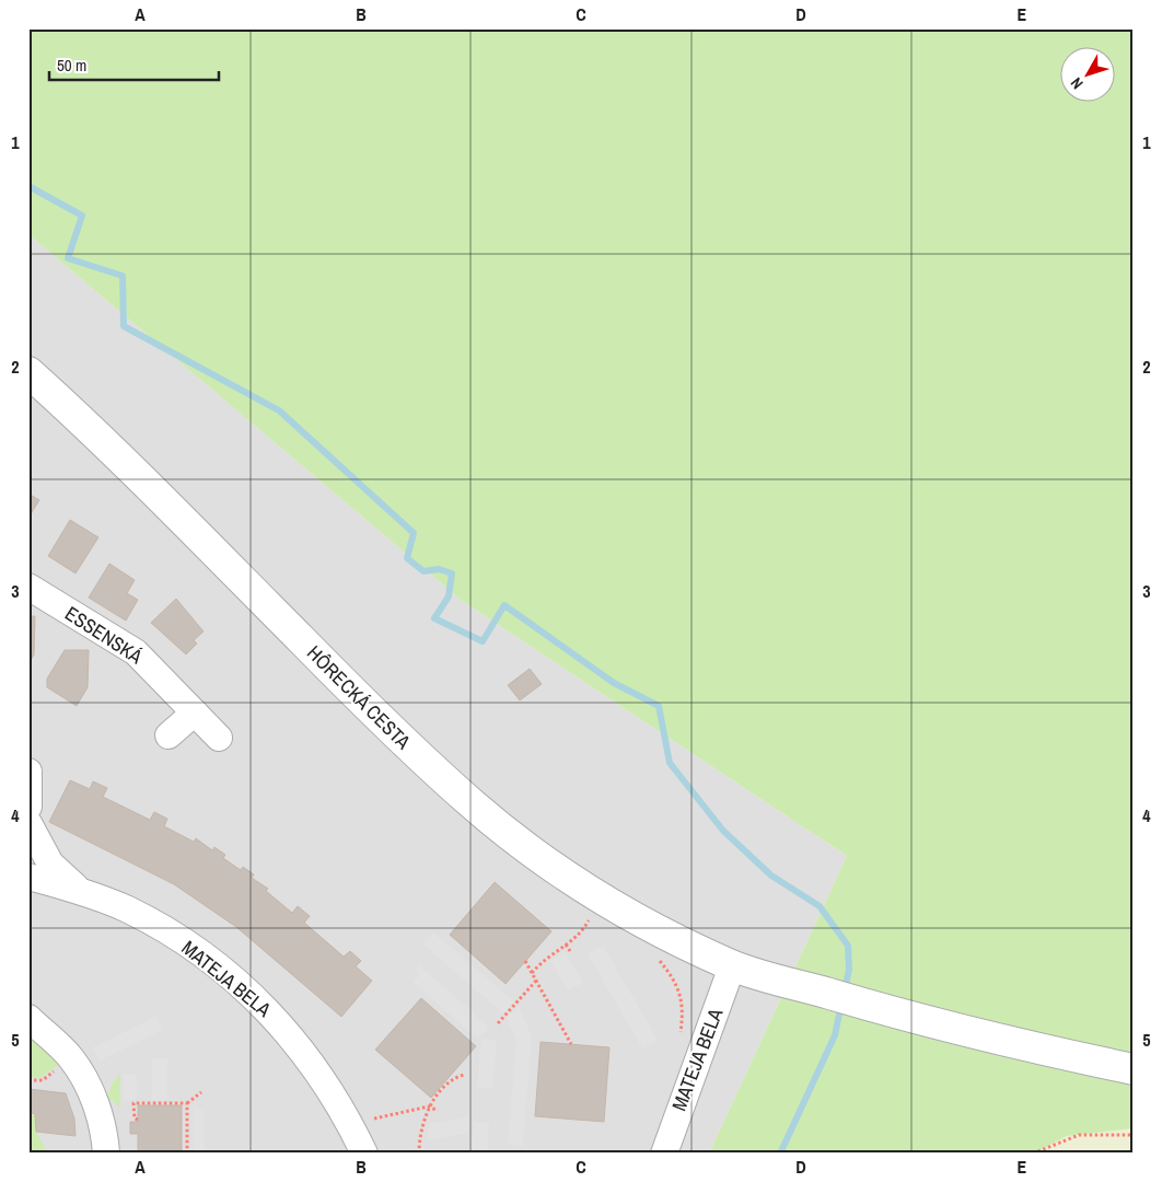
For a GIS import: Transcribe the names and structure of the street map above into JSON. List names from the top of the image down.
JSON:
{
  "streets": {
    "street": ["ESSENSKÁ", "HÔRECKÁ CESTA", "MATEJA BELA"]
  },
  "crossings": [
    ["HÔRECKÁ CESTA", "MATEJA BELA"]
  ],
  "scale_bar": "50 m",
  "north": "bottom left",
  "grid": {
    "columns": [
      "A",
      "B",
      "C",
      "D",
      "E"
    ],
    "rows": [
      "1",
      "2",
      "3",
      "4",
      "5"
    ]
  }
}
